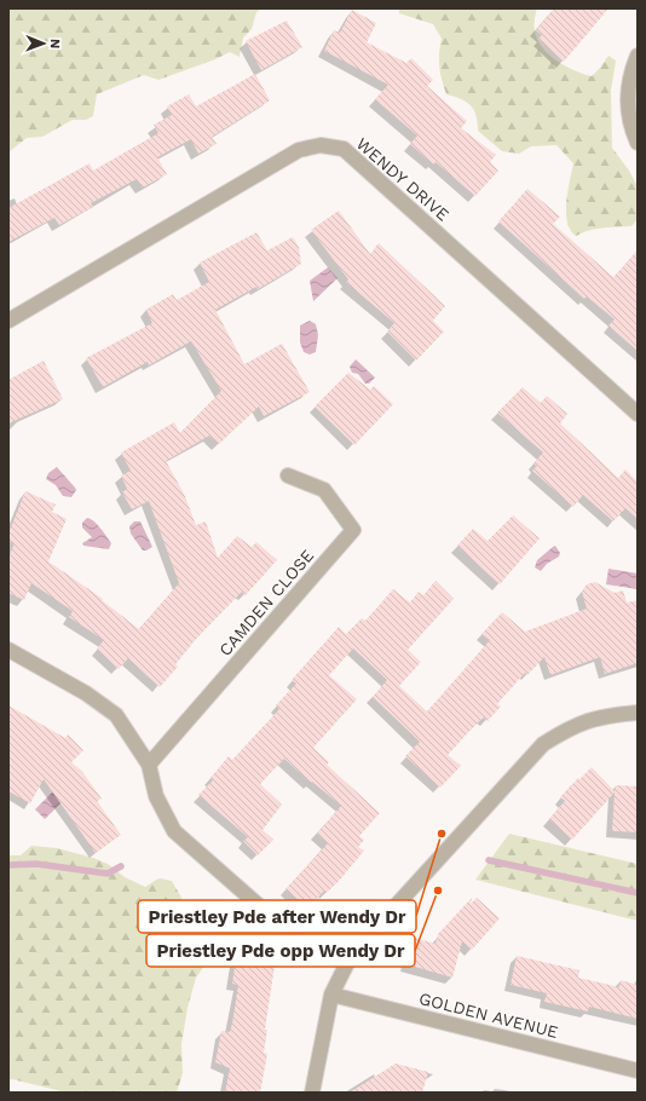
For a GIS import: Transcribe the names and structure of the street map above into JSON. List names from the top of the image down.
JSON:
{
  "streets": {
    "street": ["WENDY DRIVE", "CAMDEN CLOSE", "GOLDEN AVENUE"]
  },
  "places": ["Priestley Pde after Wendy Dr", "Priestley Pde opp Wendy Dr"],
  "north": "right"
}
